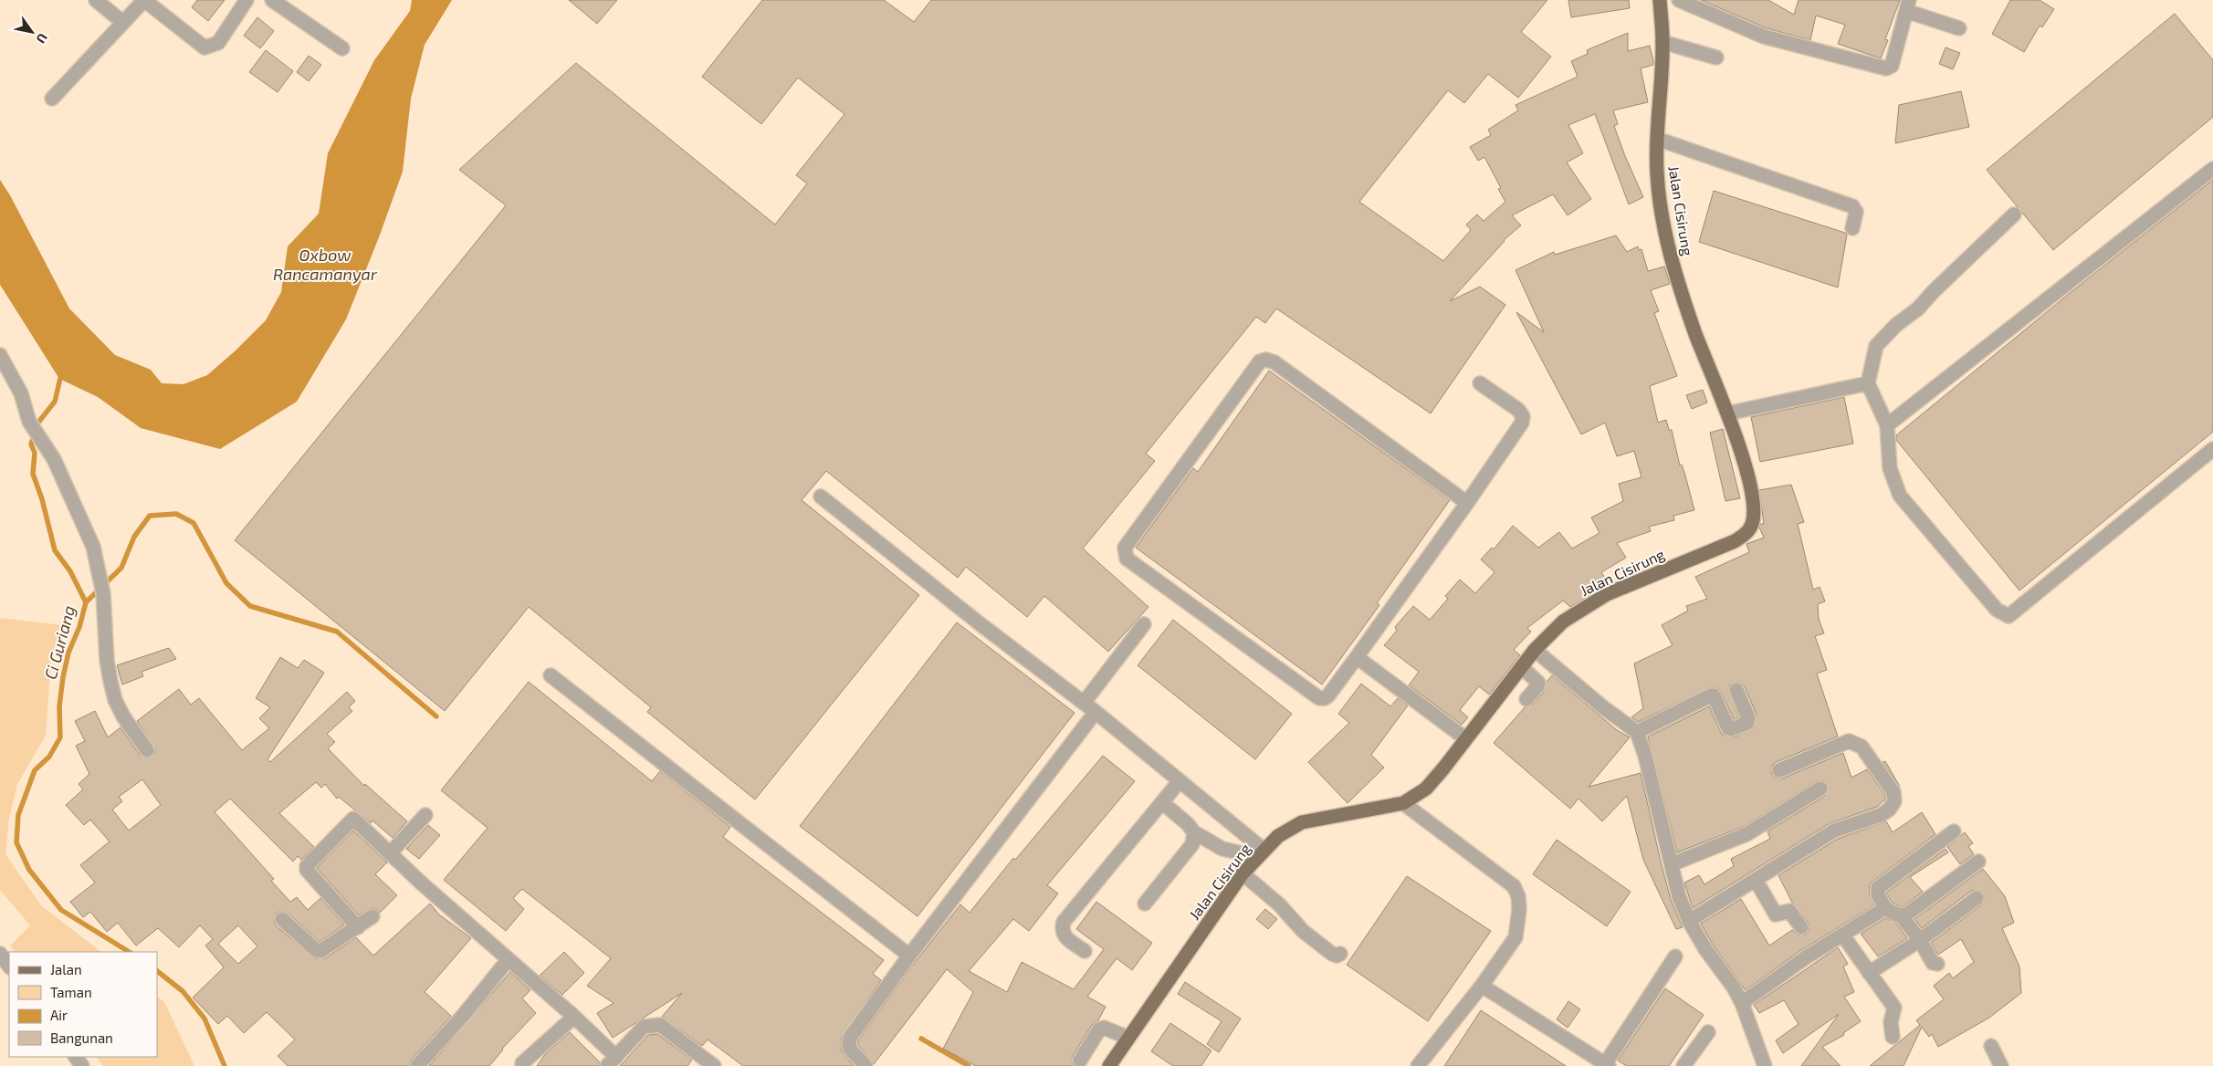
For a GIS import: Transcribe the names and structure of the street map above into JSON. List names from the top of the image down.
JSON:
{
  "streets": {
    "main road": ["Jalan Cisirung"]
  },
  "water": ["Oxbow Rancamanyar", "Ci Guriang"],
  "legend": [
    "Jalan",
    "Taman",
    "Air",
    "Bangunan"
  ],
  "north": "bottom right"
}
